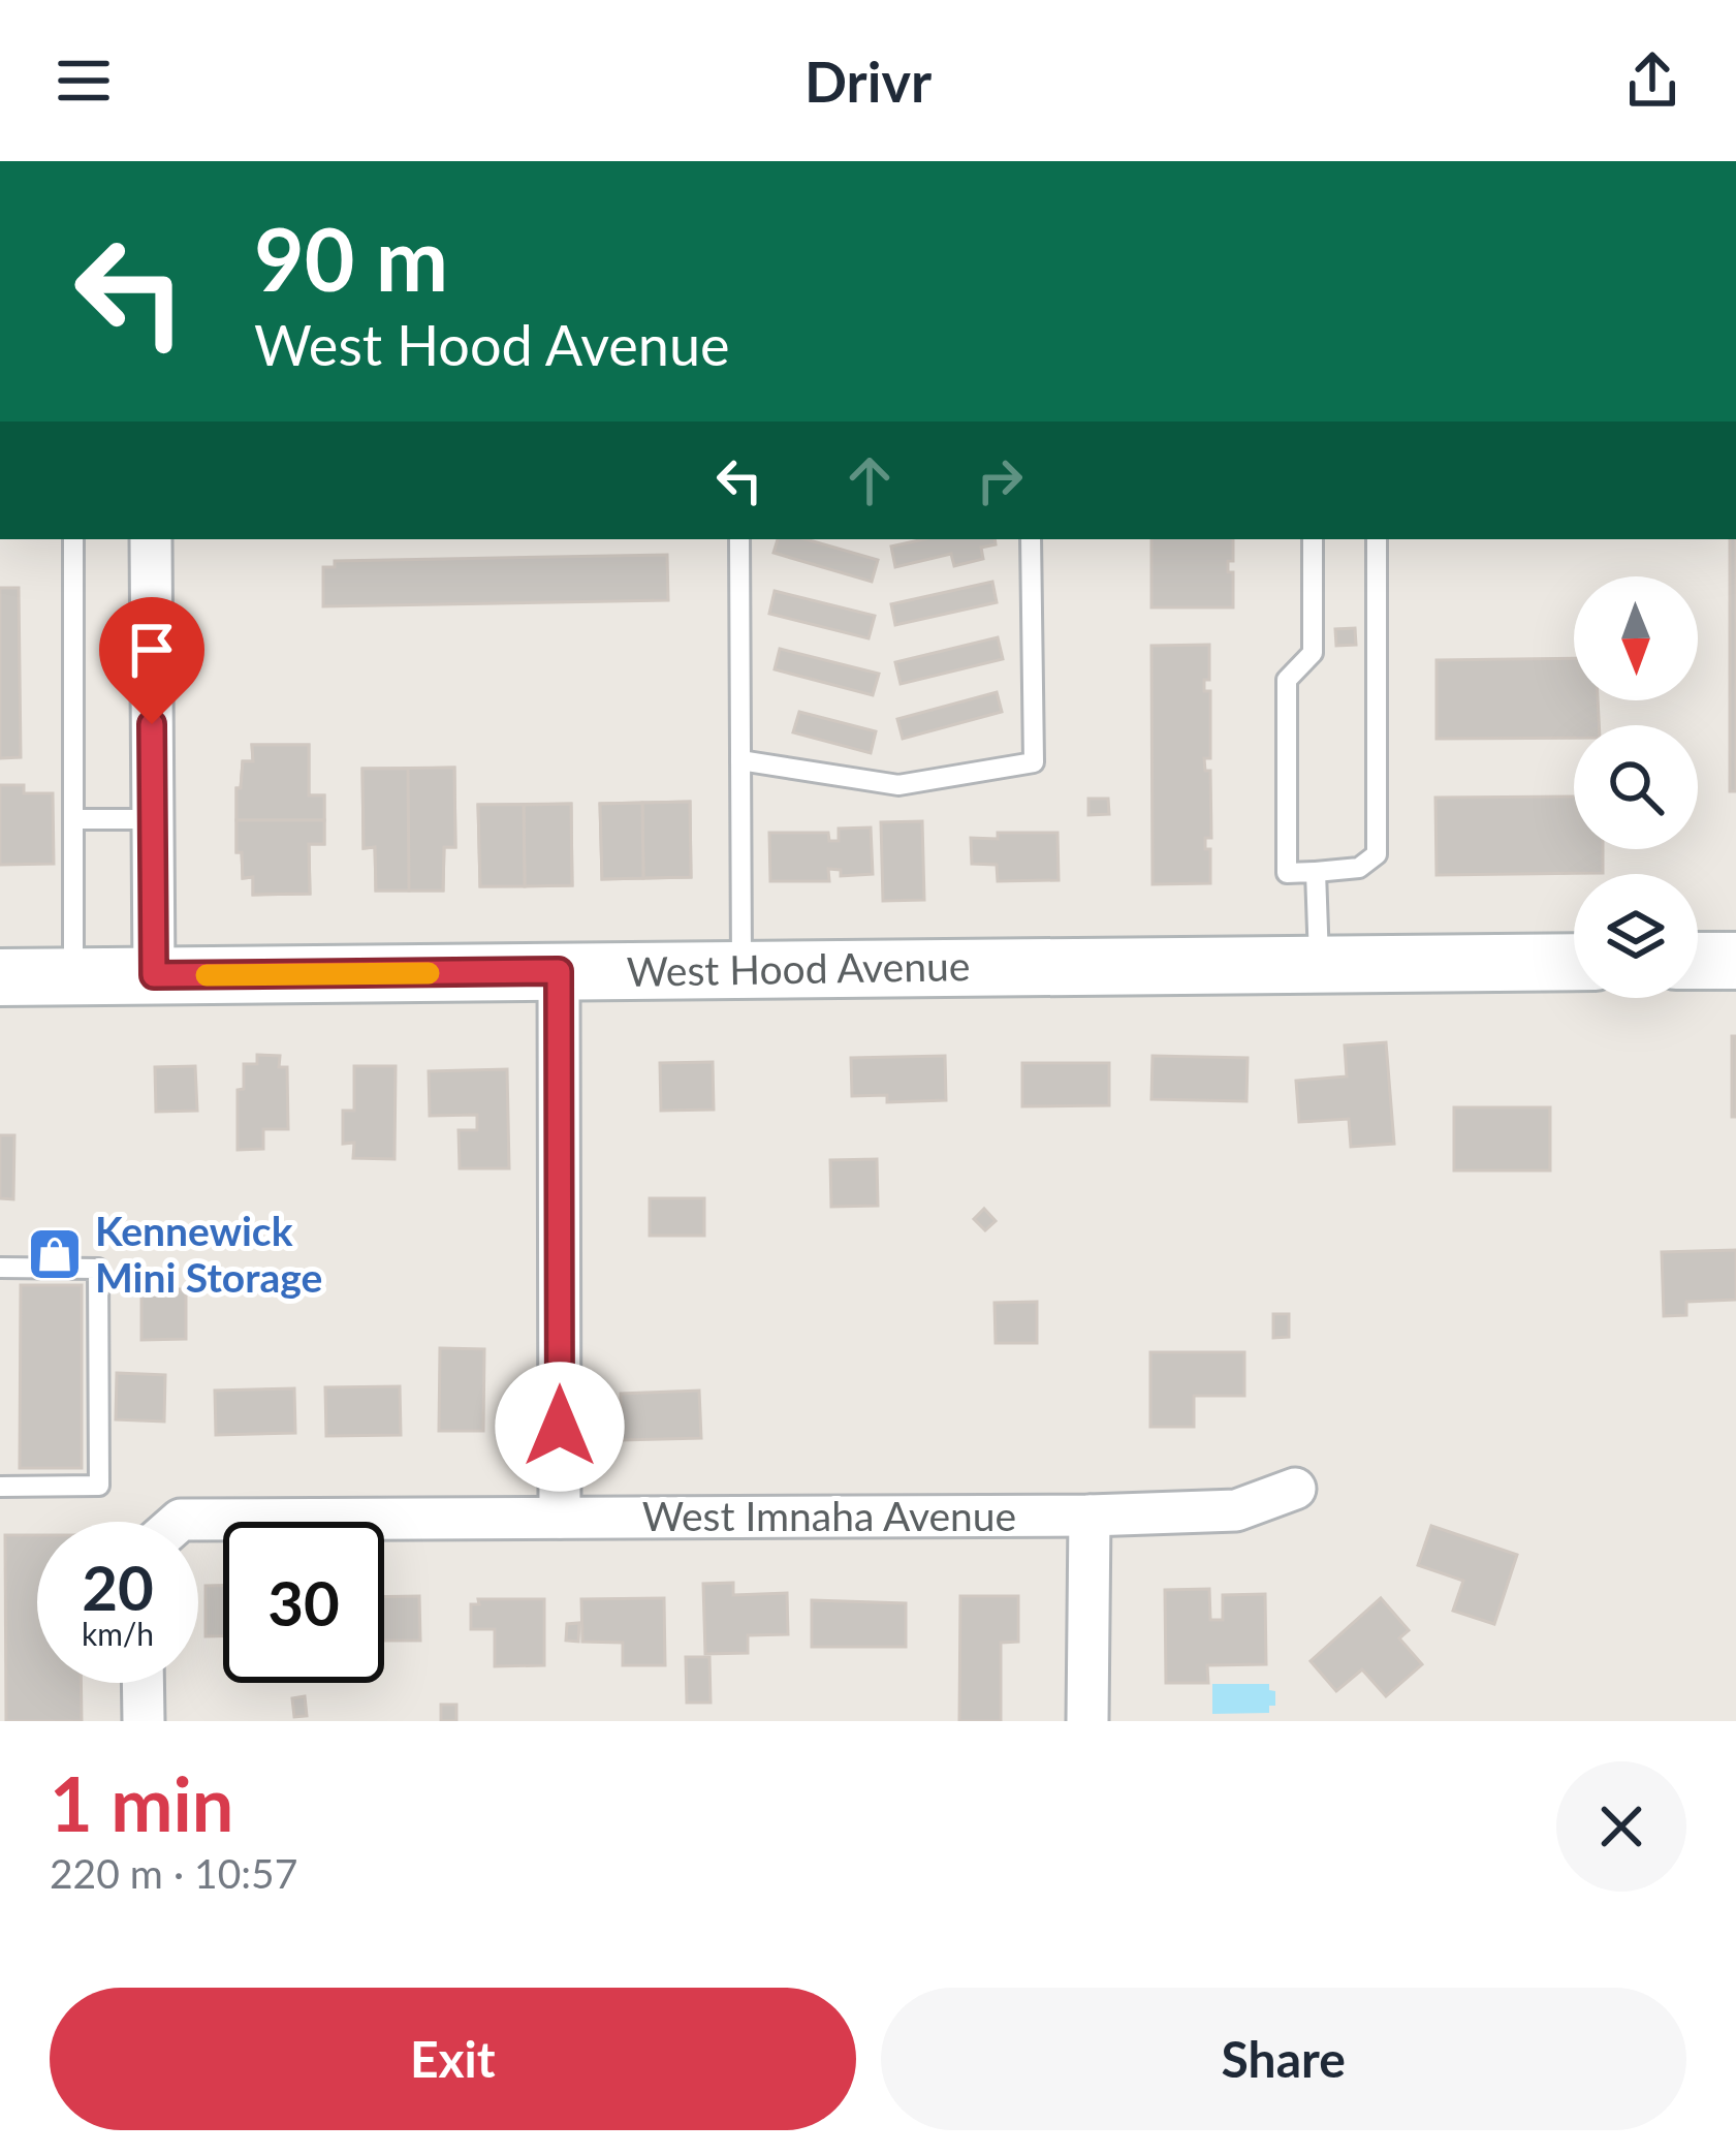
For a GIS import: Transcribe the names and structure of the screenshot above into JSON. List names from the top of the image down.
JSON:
{
  "streets": {
    "street": ["West Hood Avenue", "West Imnaha Avenue"]
  },
  "places": {
    "shop": ["Kennewick Mini Storage"]
  },
  "north": "bottom",
  "page": {
    "header": "Drivr",
    "turn": ["90 m", "West Hood Avenue"],
    "speed": "20 km/h",
    "limit": "30",
    "heading": ["1 min", "220 m · 10:57"],
    "buttons": ["Exit", "Share"]
  }
}
